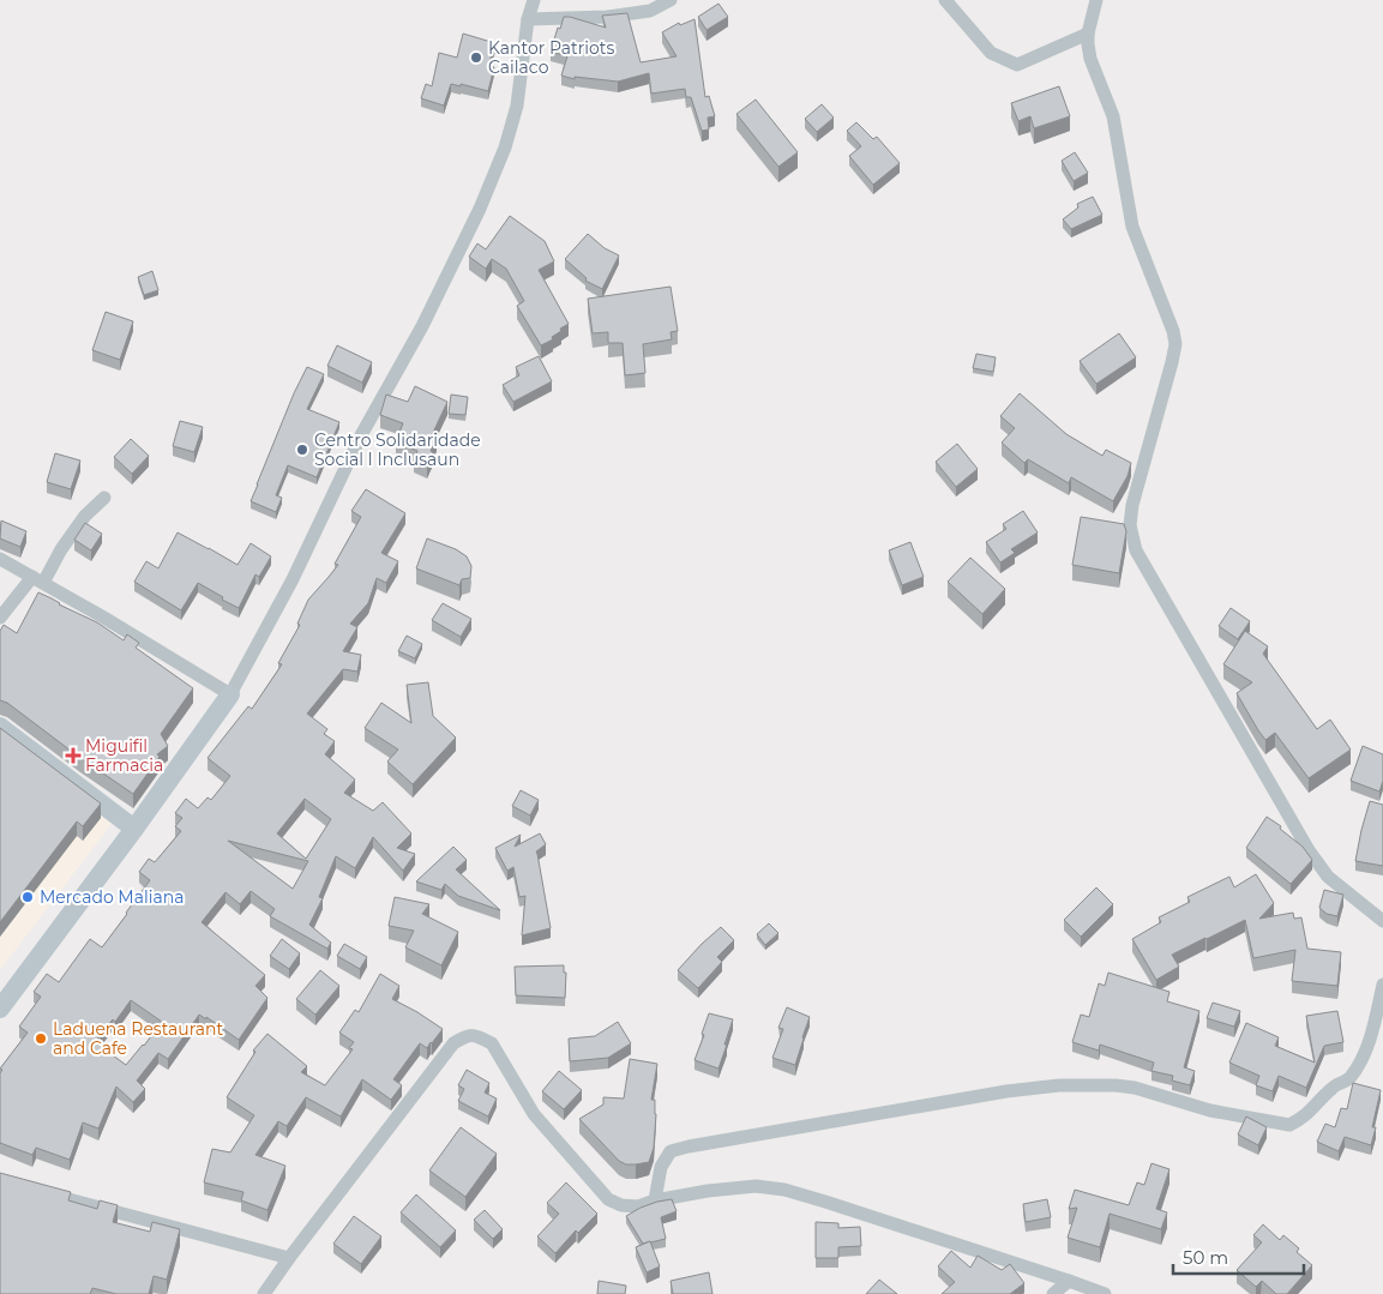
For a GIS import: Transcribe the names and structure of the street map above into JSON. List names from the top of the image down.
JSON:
{
  "places": {
    "other": [
      "Kantor Patriots Cailaco",
      "Centro Solidaridade Social I Inclusaun",
      "Mercado Maliana",
      "Laduena Restaurant and Cafe"
    ],
    "health": ["Miguifil Farmacia"]
  },
  "scale_bar": "50 m"
}
